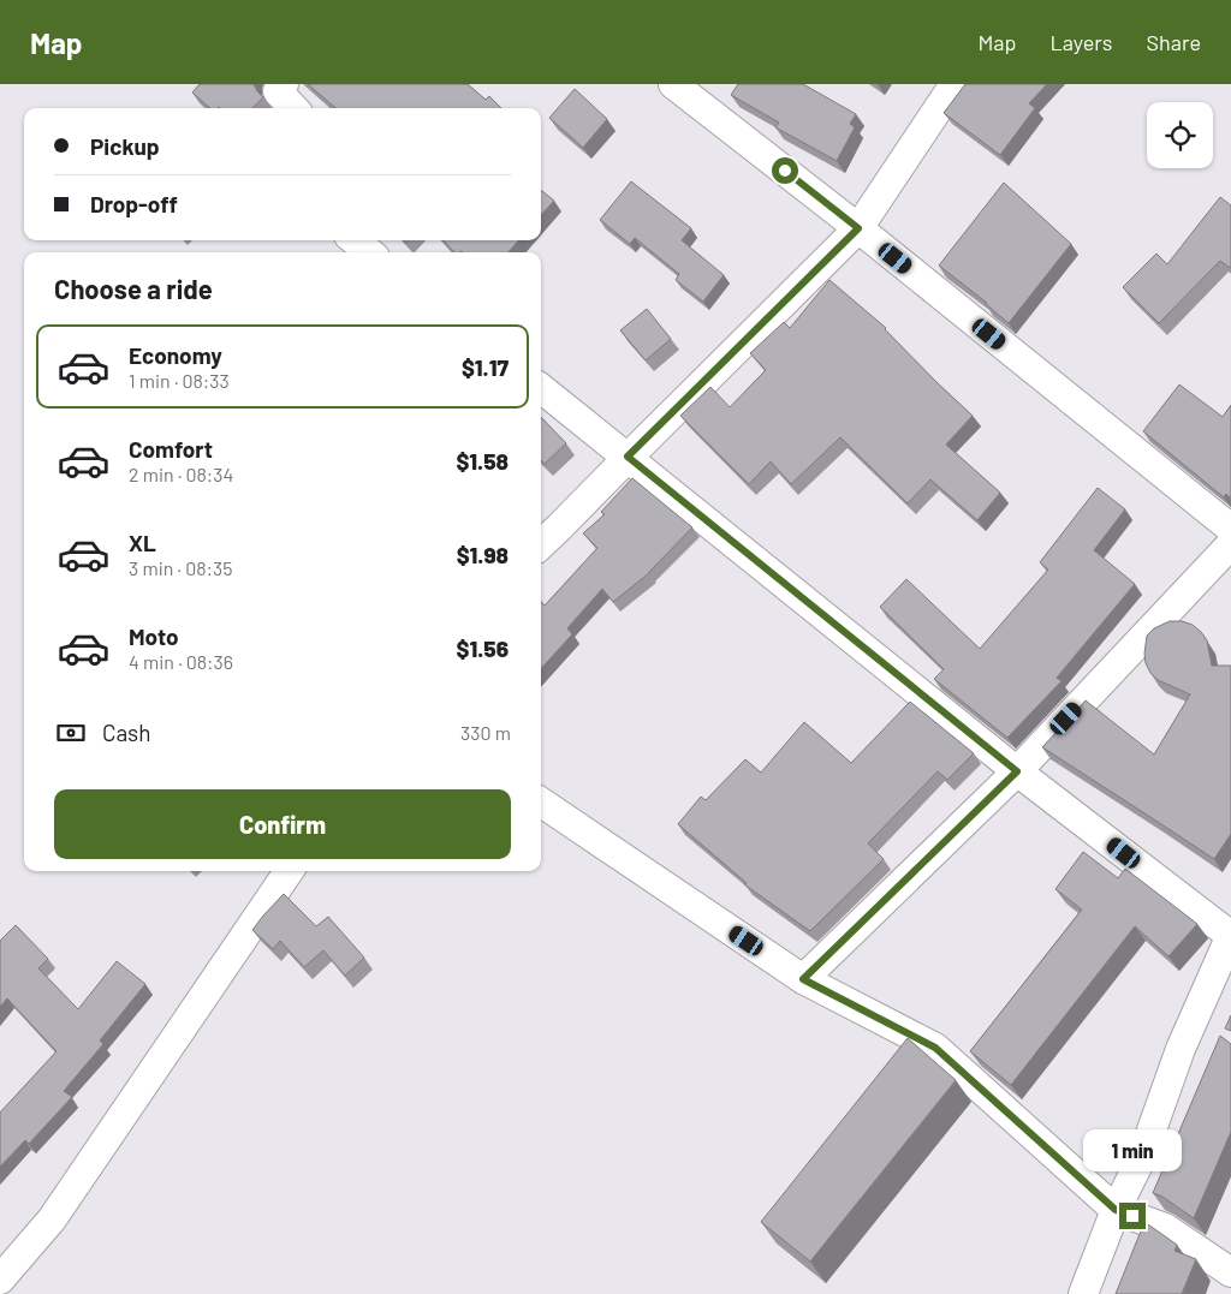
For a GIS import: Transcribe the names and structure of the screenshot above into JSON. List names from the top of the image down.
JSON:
{
  "page": {
    "header": "Map",
    "nav": ["Map", "Layers", "Share"],
    "banner": ["Pickup", "Drop-off"],
    "heading": "Choose a ride",
    "list": [
      {
        "name": "Economy",
        "note": "1 min · 08:33",
        "value": "$1.17"
      },
      {
        "name": "Comfort",
        "note": "2 min · 08:34",
        "value": "$1.58"
      },
      {
        "name": "XL",
        "note": "3 min · 08:35",
        "value": "$1.98"
      },
      {
        "name": "Moto",
        "note": "4 min · 08:36",
        "value": "$1.56"
      }
    ],
    "pay": ["Cash", "330 m"],
    "buttons": "Confirm",
    "bubble": "1 min"
  }
}
